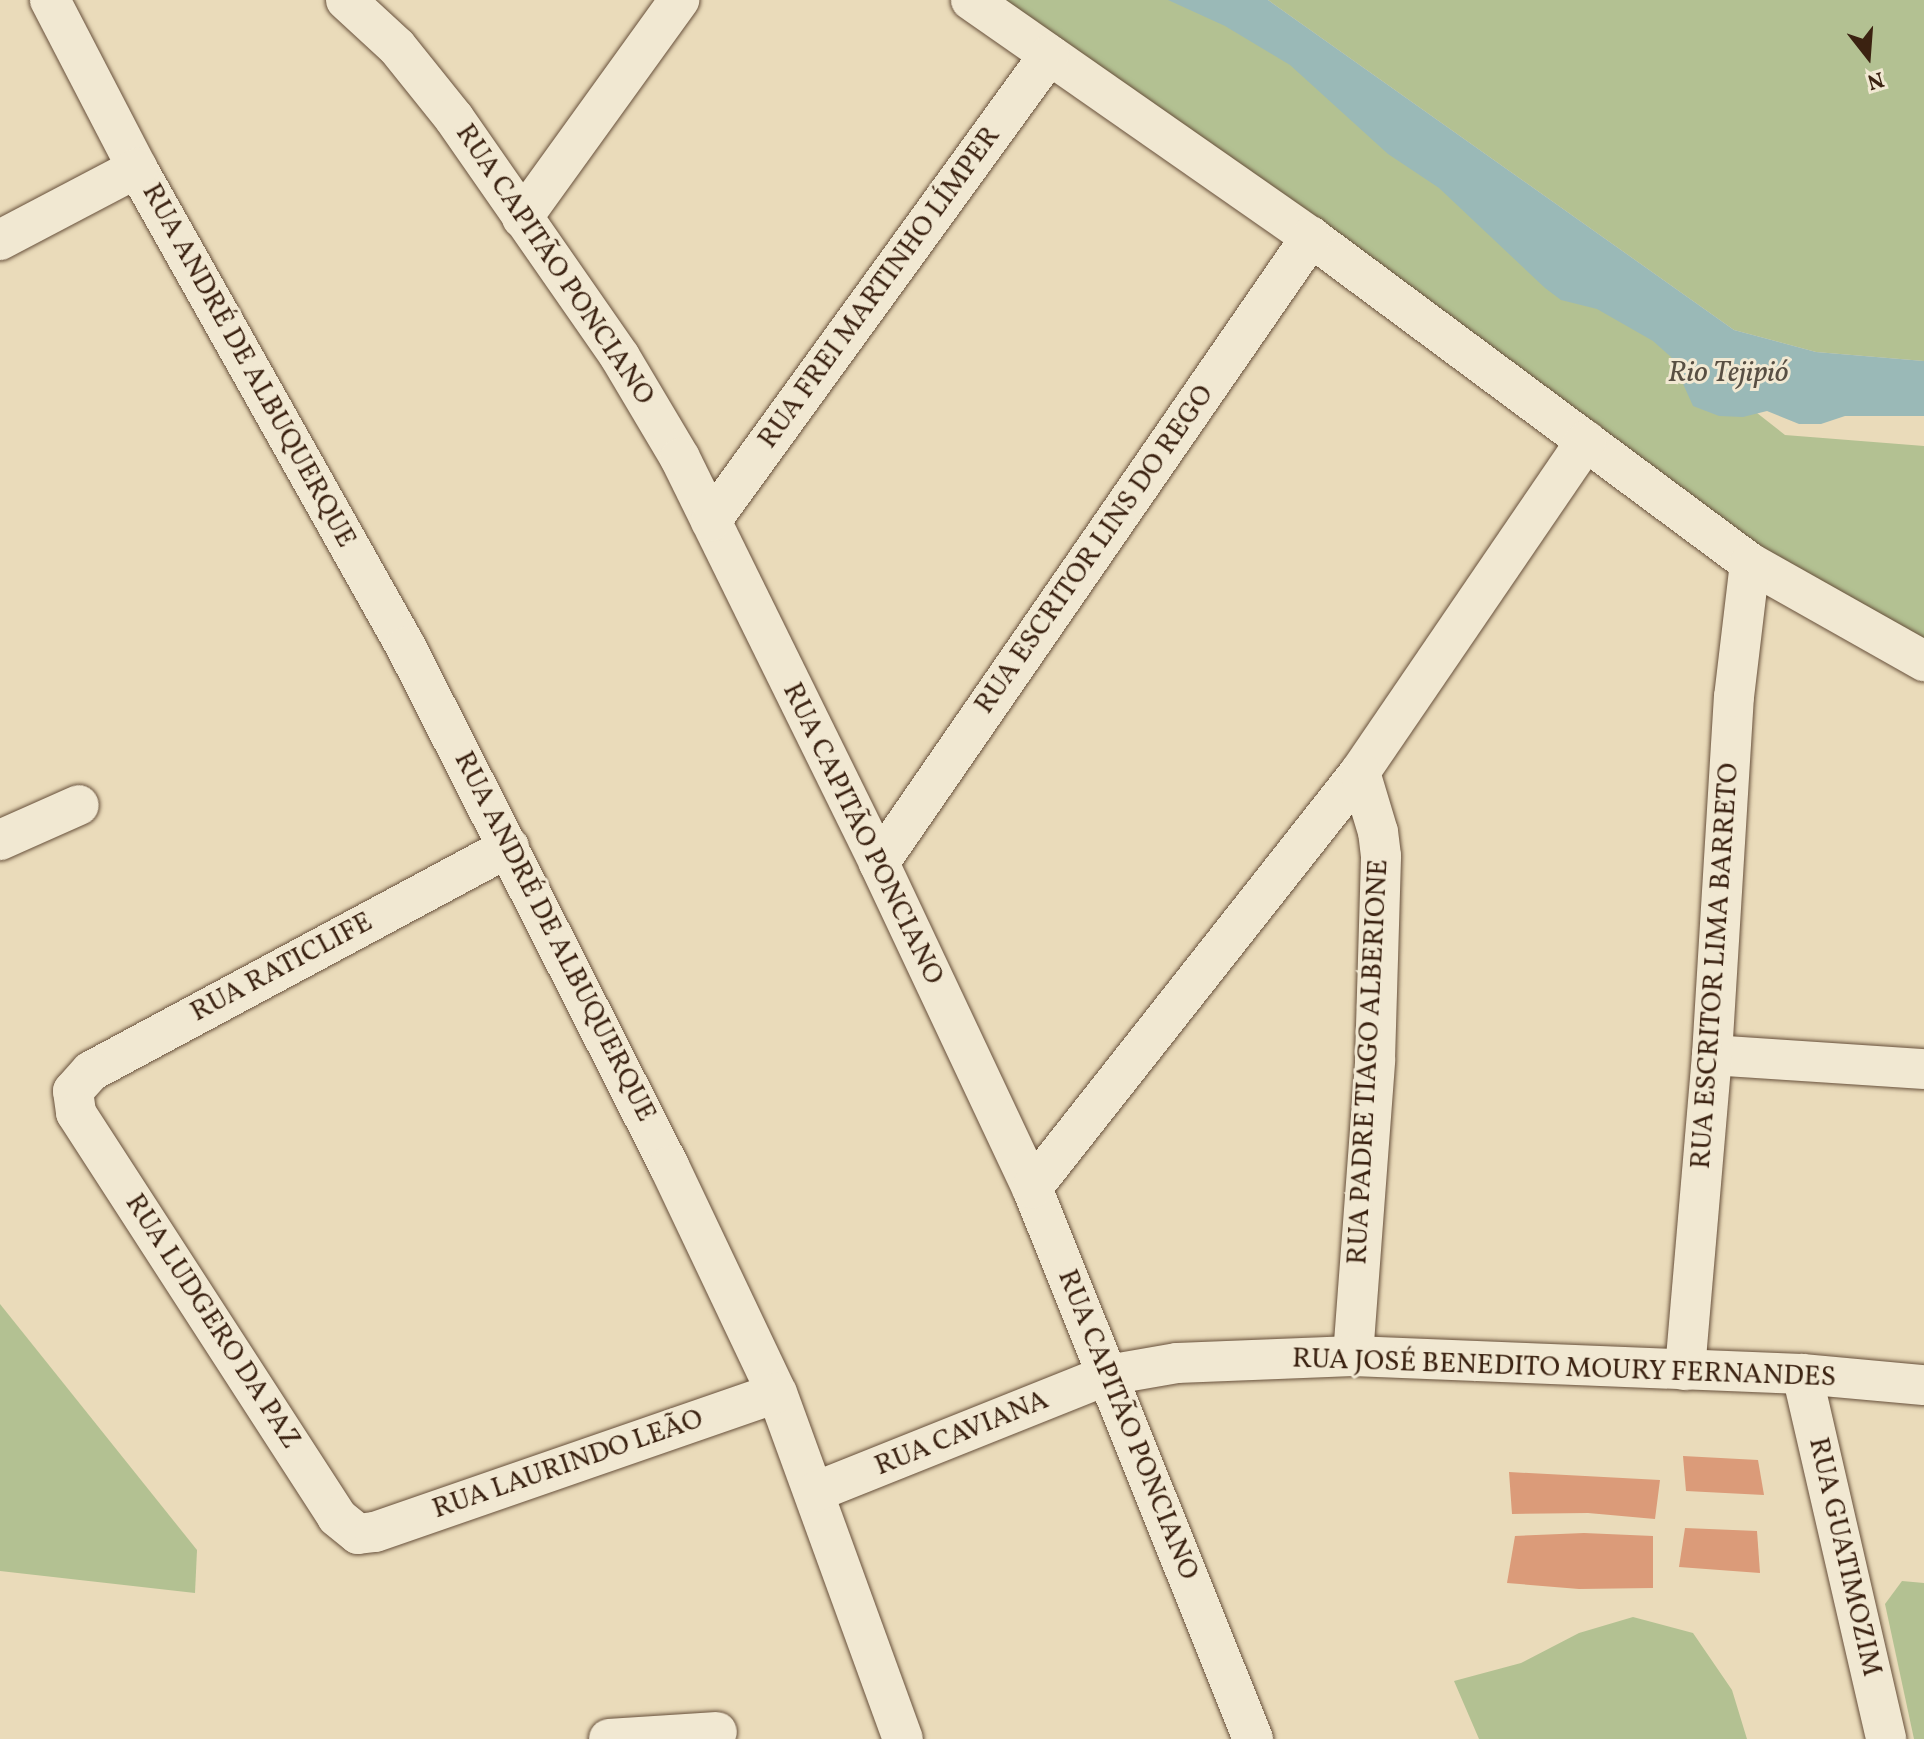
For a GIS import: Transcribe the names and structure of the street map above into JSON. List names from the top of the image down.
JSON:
{
  "streets": {
    "street": [
      "RUA CAPITÃO PONCIANO",
      "RUA FREI MARTINHO LÍMPER",
      "RUA ANDRÉ DE ALBUQUERQUE",
      "RUA ESCRITOR LINS DO REGO",
      "RUA ESCRITOR LIMA BARRETO",
      "RUA RATICLIFE",
      "RUA PADRE TIAGO ALBERIONE",
      "RUA LUDGERO DA PAZ",
      "RUA JOSÉ BENEDITO MOURY FERNANDES",
      "RUA CAVIANA",
      "RUA LAURINDO LEÃO",
      "RUA GUATIMOZIM"
    ]
  },
  "crossings": [
    ["RUA CAPITÃO PONCIANO", "RUA FREI MARTINHO LÍMPER"],
    ["RUA CAPITÃO PONCIANO", "RUA ESCRITOR LINS DO REGO"],
    ["RUA CAPITÃO PONCIANO", "RUA JOSÉ BENEDITO MOURY FERNANDES"],
    ["RUA CAPITÃO PONCIANO", "RUA CAVIANA"],
    ["RUA ANDRÉ DE ALBUQUERQUE", "RUA RATICLIFE"],
    ["RUA ANDRÉ DE ALBUQUERQUE", "RUA CAVIANA"],
    ["RUA ANDRÉ DE ALBUQUERQUE", "RUA LAURINDO LEÃO"],
    ["RUA ESCRITOR LIMA BARRETO", "RUA JOSÉ BENEDITO MOURY FERNANDES"],
    ["RUA RATICLIFE", "RUA LUDGERO DA PAZ"],
    ["RUA PADRE TIAGO ALBERIONE", "RUA JOSÉ BENEDITO MOURY FERNANDES"],
    ["RUA LUDGERO DA PAZ", "RUA LAURINDO LEÃO"],
    ["RUA JOSÉ BENEDITO MOURY FERNANDES", "RUA CAVIANA"],
    ["RUA JOSÉ BENEDITO MOURY FERNANDES", "RUA GUATIMOZIM"]
  ],
  "water": ["Rio Tejipió"],
  "north": "bottom"
}
